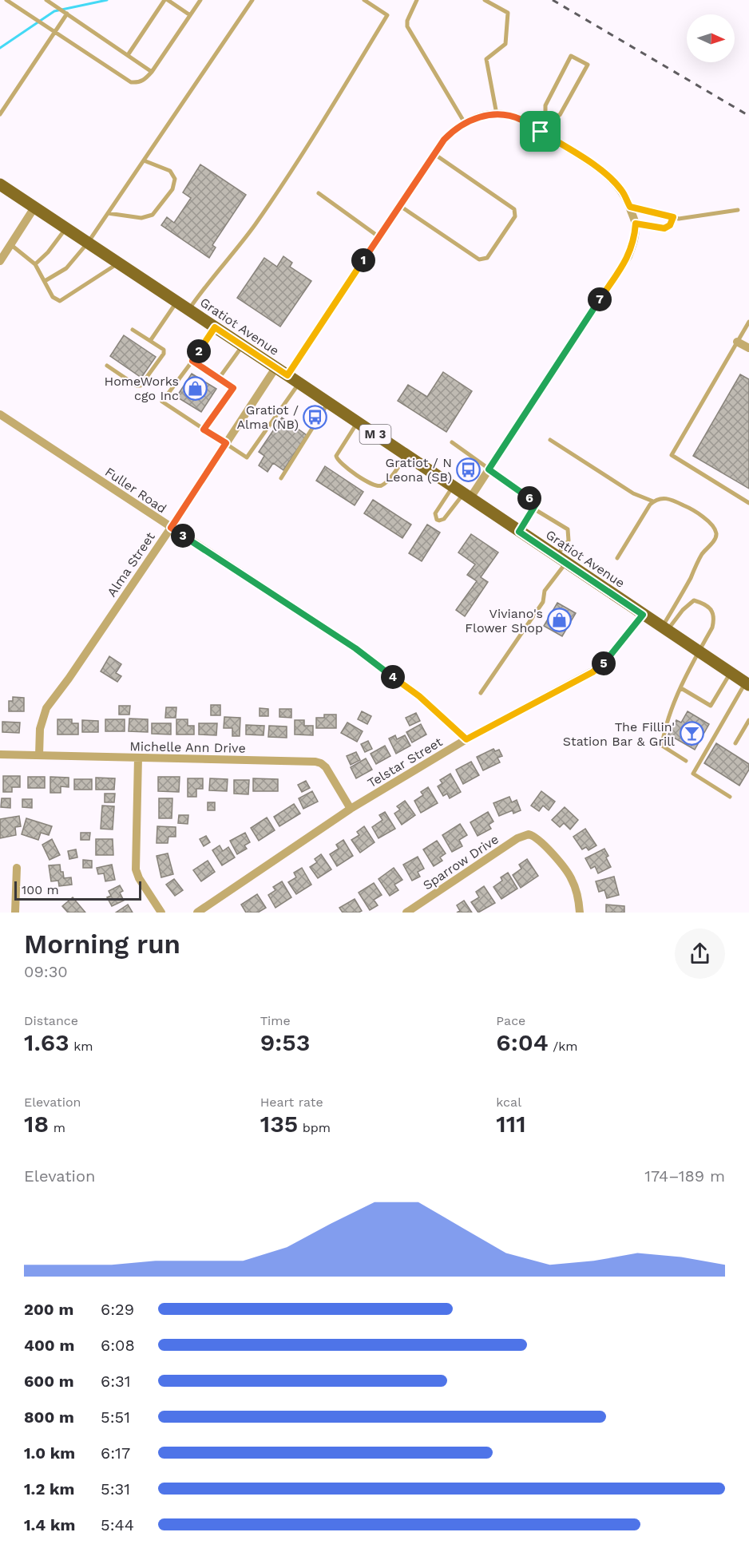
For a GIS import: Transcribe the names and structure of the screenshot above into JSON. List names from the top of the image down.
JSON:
{
  "streets": {
    "main road": ["Gratiot Avenue", "M 3"],
    "street": [
      "Fuller Road",
      "Alma Street",
      "Michelle Ann Drive",
      "Telstar Street",
      "Sparrow Drive"
    ]
  },
  "crossings": [
    ["Gratiot Avenue", "Alma Street"],
    ["Gratiot Avenue", "Telstar Street"],
    ["Fuller Road", "Alma Street"],
    ["Fuller Road", "Telstar Street"],
    ["Alma Street", "Michelle Ann Drive"],
    ["Michelle Ann Drive", "Telstar Street"]
  ],
  "places": {
    "shop": ["HomeWorks cgo Inc", "Viviano's Flower Shop"],
    "bus stop": ["Gratiot / Alma (NB)", "Gratiot / N Leona (SB)"],
    "bar": ["The Fillin' Station Bar & Grill"]
  },
  "scale_bar": "100 m",
  "north": "right",
  "page": {
    "pins": [
      "1",
      "7",
      "2",
      "6",
      "3",
      "5",
      "4"
    ],
    "scale": "100 m",
    "heading": ["Morning run", "09:30"],
    "stats": [
      ["Distance", "1.63 km"],
      ["Time", "9:53"],
      ["Pace", "6:04 /km"],
      ["Elevation", "18 m"],
      ["Heart rate", "135 bpm"],
      ["kcal", "111"]
    ],
    "chart": ["Elevation", "174–189 m"],
    "list": [
      {
        "name": "200 m",
        "note": "6:29"
      },
      {
        "name": "400 m",
        "note": "6:08"
      },
      {
        "name": "600 m",
        "note": "6:31"
      },
      {
        "name": "800 m",
        "note": "5:51"
      },
      {
        "name": "1.0 km",
        "note": "6:17"
      },
      {
        "name": "1.2 km",
        "note": "5:31"
      },
      {
        "name": "1.4 km",
        "note": "5:44"
      }
    ]
  }
}
